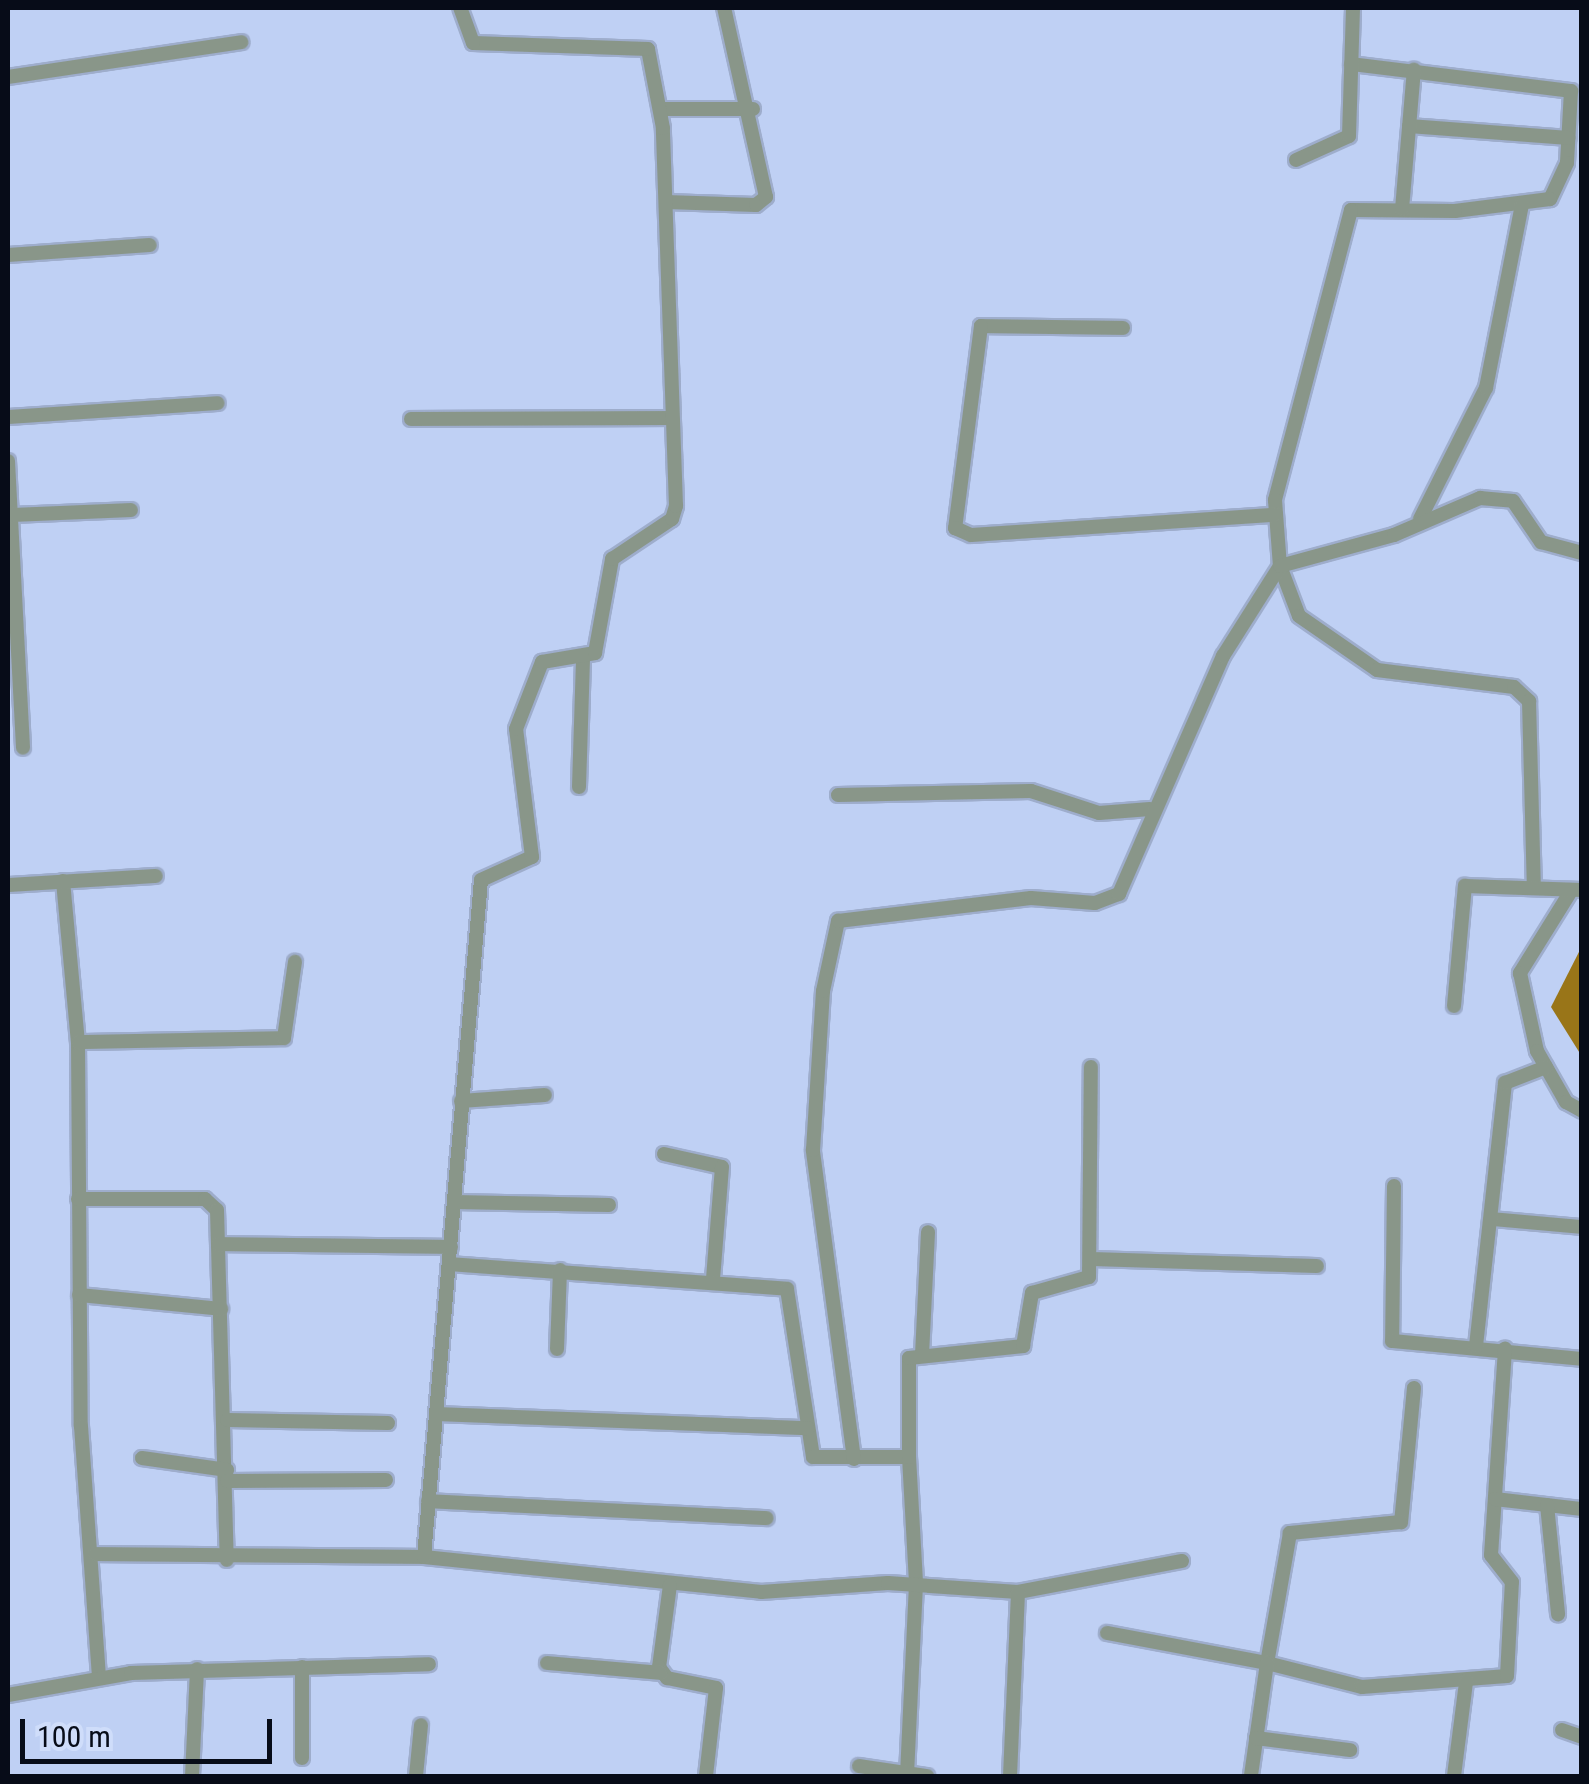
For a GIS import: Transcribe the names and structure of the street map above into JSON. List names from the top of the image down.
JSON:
{
  "scale_bar": "100 m"
}
